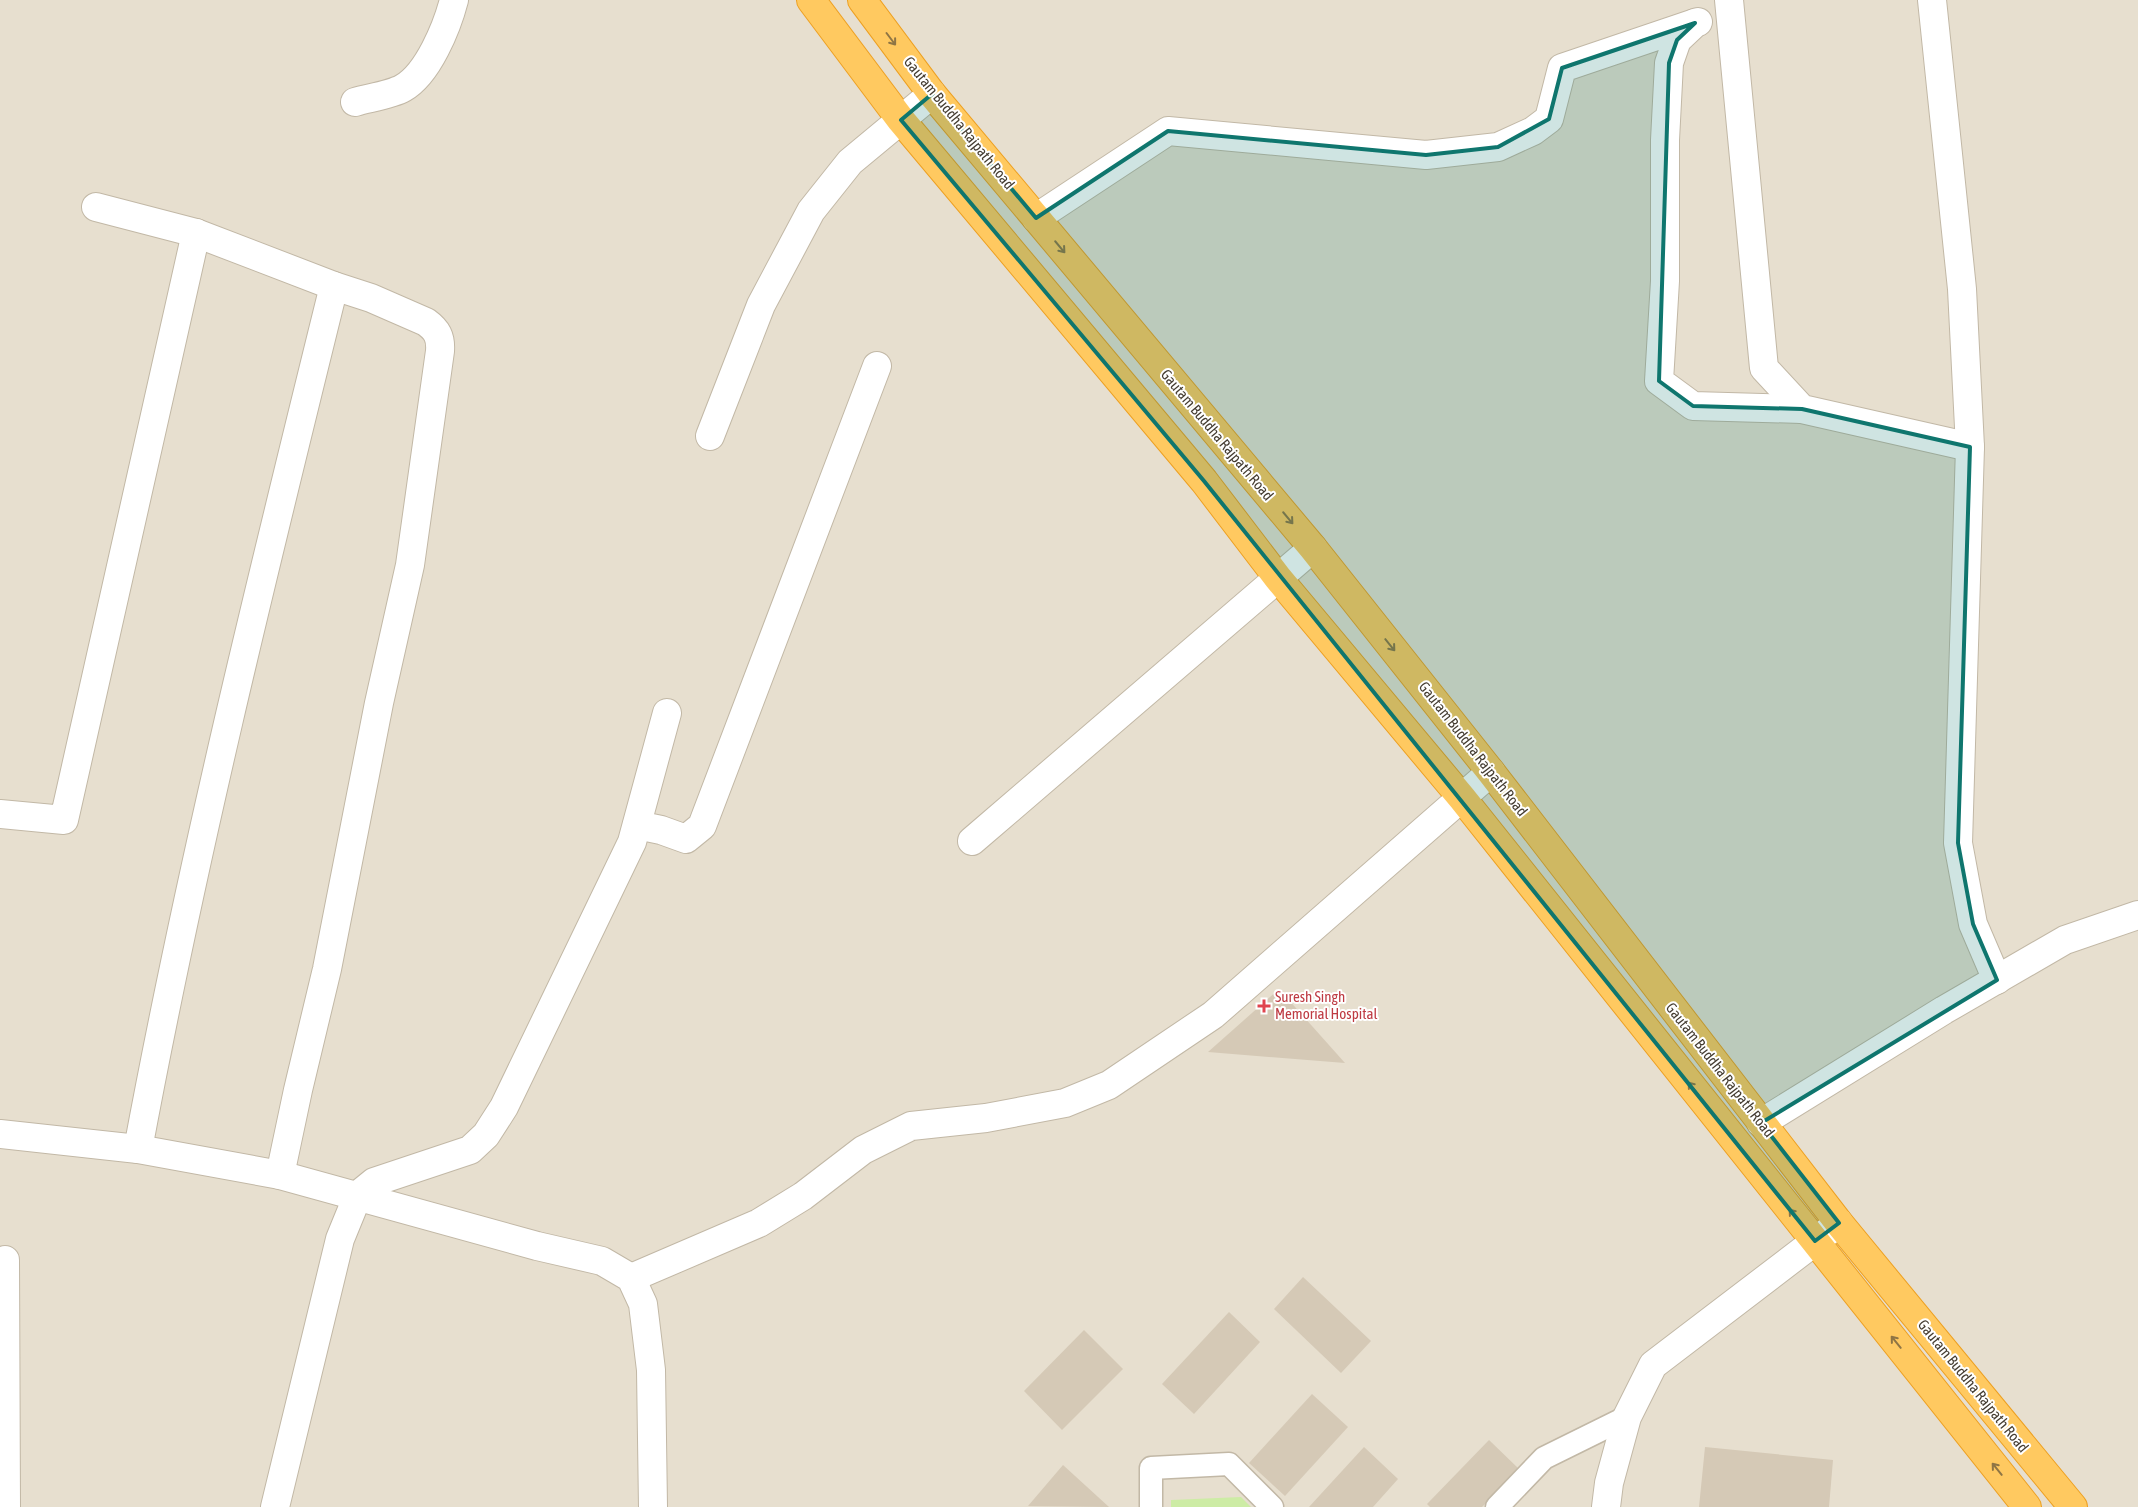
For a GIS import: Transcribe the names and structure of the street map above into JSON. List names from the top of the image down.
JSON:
{
  "streets": {
    "highway": ["Gautam Buddha Rajpath Road"]
  },
  "places": {
    "health": ["Suresh Singh Memorial Hospital"]
  }
}
